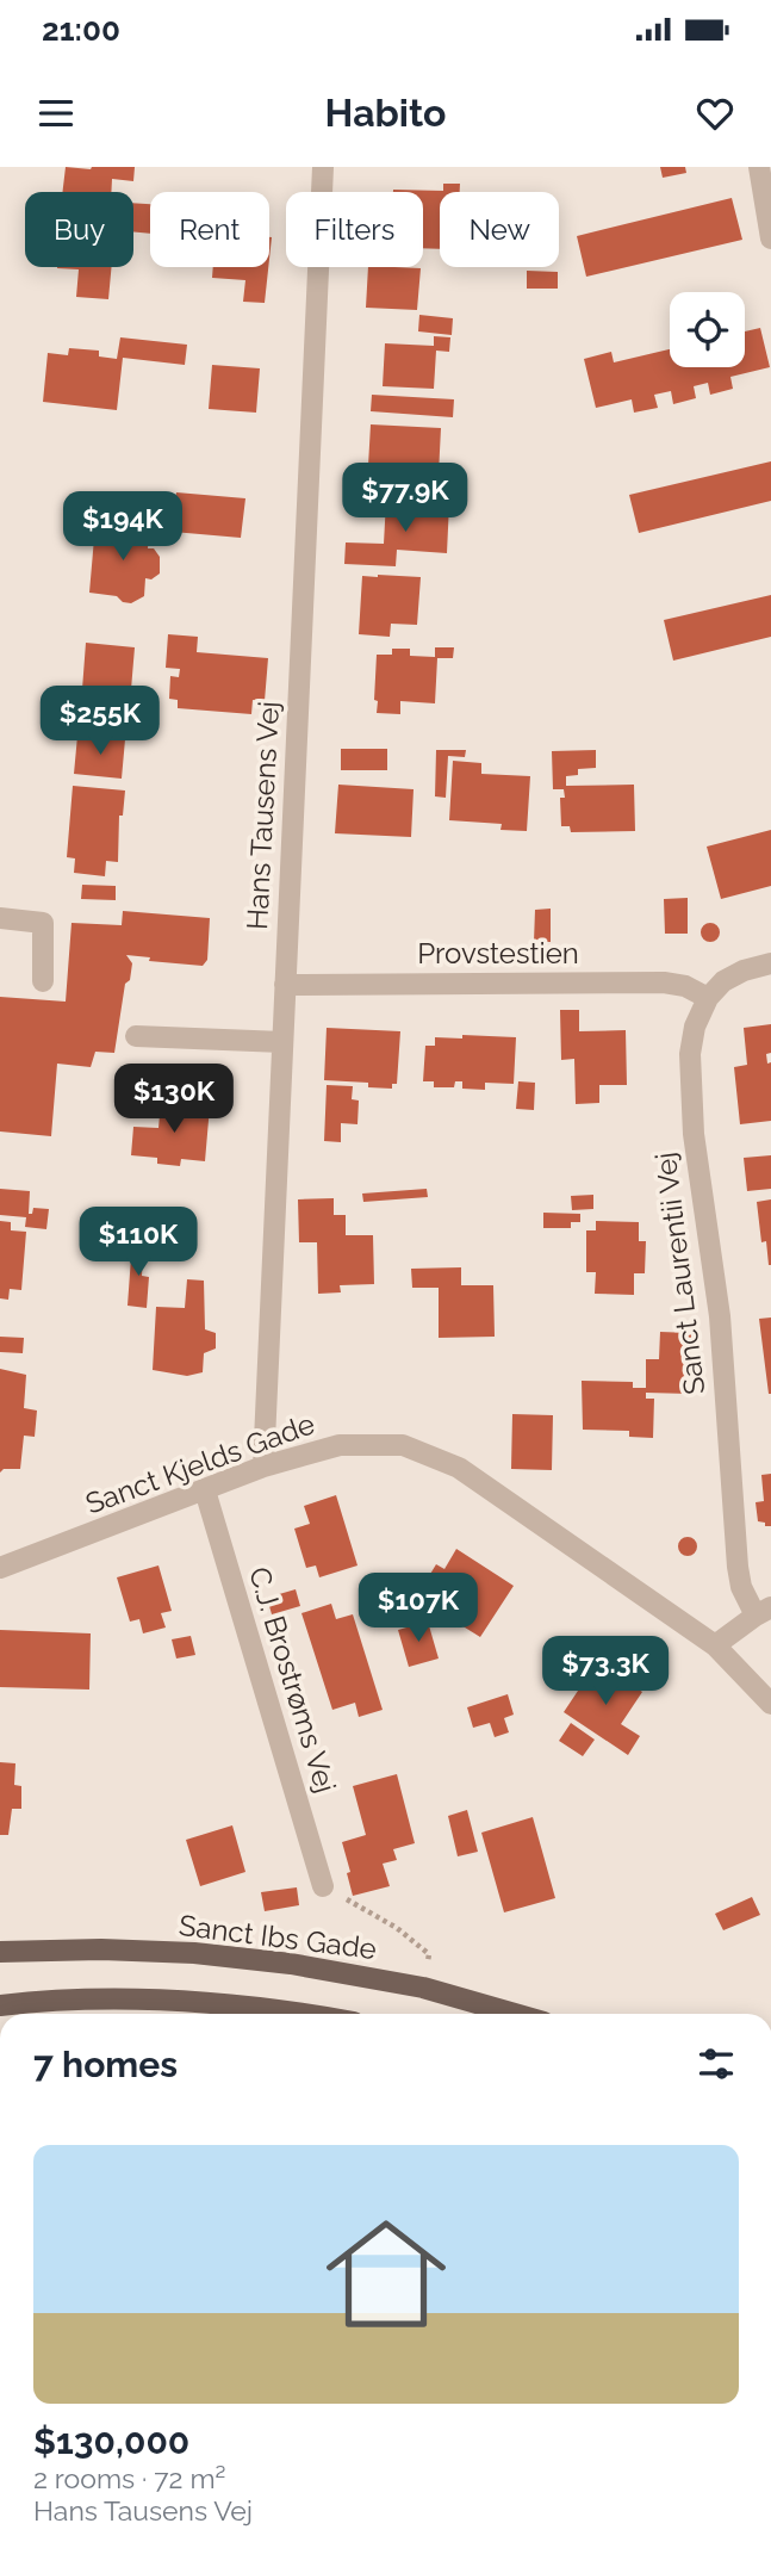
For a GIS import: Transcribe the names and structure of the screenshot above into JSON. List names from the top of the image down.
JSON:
{
  "streets": {
    "main road": ["Sanct Ibs Gade"],
    "street": [
      "Hans Tausens Vej",
      "Provstestien",
      "Sanct Laurentii Vej",
      "Sanct Kjelds Gade",
      "C.J. Brostrøms Vej"
    ]
  },
  "crossings": [
    ["Hans Tausens Vej", "Provstestien"],
    ["Hans Tausens Vej", "Sanct Kjelds Gade"],
    ["Provstestien", "Sanct Laurentii Vej"],
    ["Sanct Kjelds Gade", "C.J. Brostrøms Vej"]
  ],
  "page": {
    "status": "21:00",
    "header": "Habito",
    "chip": [
      "Buy",
      "Rent",
      "Filters",
      "New"
    ],
    "price": [
      "$77.9K",
      "$194K",
      "$255K",
      "$130K",
      "$110K",
      "$107K",
      "$73.3K"
    ],
    "heading": "7 homes",
    "list": [
      {
        "name": "$130,000",
        "note": "2 rooms · 72 m² · Hans Tausens Vej"
      }
    ]
  }
}
